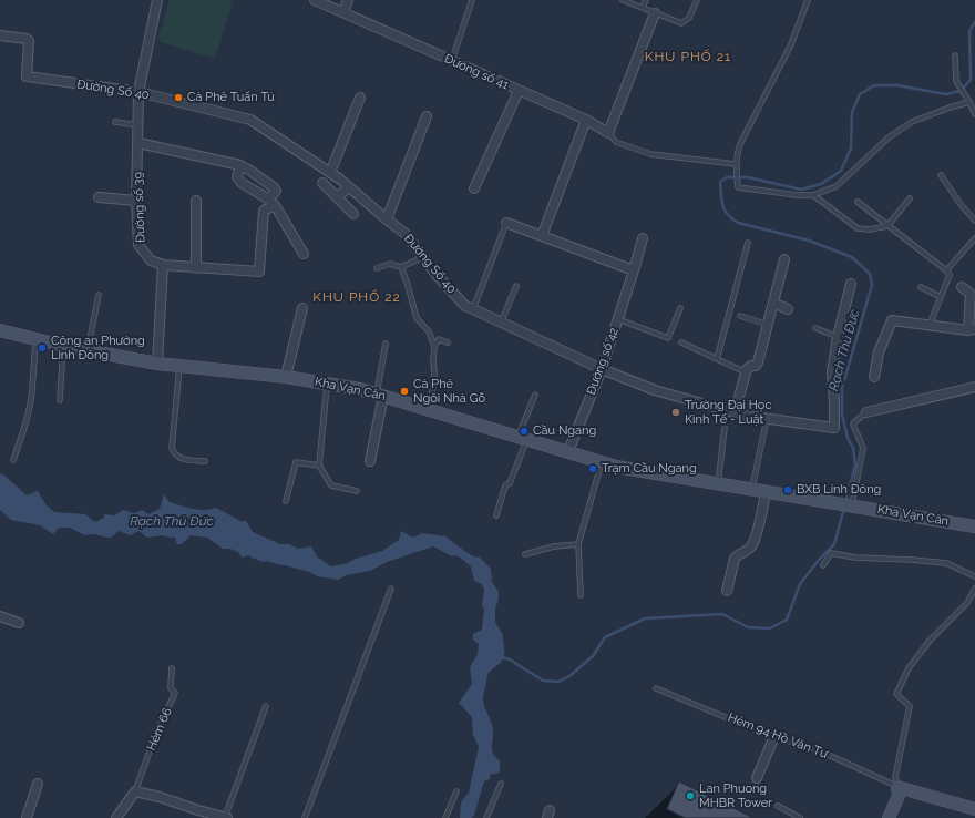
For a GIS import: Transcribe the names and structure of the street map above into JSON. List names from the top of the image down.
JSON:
{
  "streets": {
    "main road": ["Kha Vạn Cân"],
    "street": [
      "Đường số 41",
      "Đường Số 40",
      "Đường số 39",
      "Đường số 42"
    ],
    "lane": ["Hẻm 66", "Hẻm 94 Hồ Văn Tư"]
  },
  "crossings": [
    ["Đường Số 40", "Đường số 39"],
    ["Đường Số 40", "Đường số 42"],
    ["Đường số 42", "Kha Vạn Cân"]
  ],
  "districts": ["KHU PHỐ 21", "KHU PHỐ 22"],
  "water": ["Rạch Thủ Đức"],
  "places": [
    "Cà Phê Tuấn Tú",
    "Công an Phường Linh Đông",
    "Cà Phê Ngôi Nhà Gỗ",
    "Trường Đại Học Kinh Tế - Luật",
    "Cầu Ngang",
    "Trạm Cầu Ngang",
    "BXB Linh Đông",
    "Lan Phuong MHBR Tower"
  ]
}
